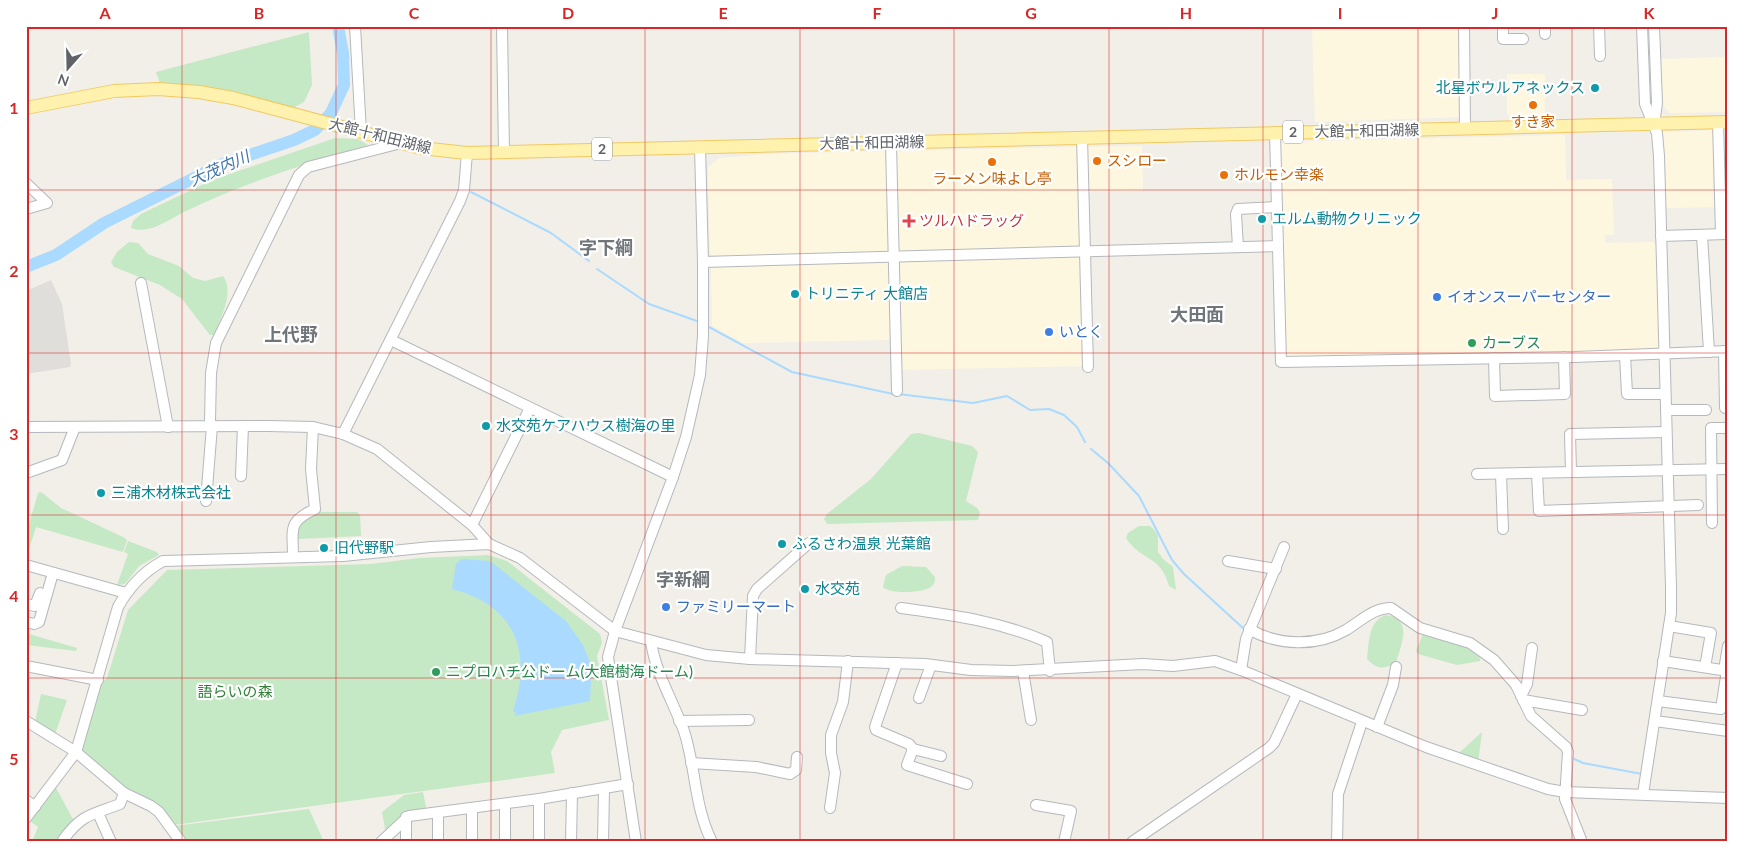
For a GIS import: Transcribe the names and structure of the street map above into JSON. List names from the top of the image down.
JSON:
{
  "streets": {
    "main road": ["大館十和田湖線", "2"]
  },
  "districts": [
    "字下綱",
    "大田面",
    "上代野",
    "字新綱"
  ],
  "water": ["大茂内川"],
  "parks": ["語らいの森"],
  "places": {
    "other": [
      "北星ボウルアネックス",
      "すき家",
      "スシロー",
      "ラーメン味よし亭",
      "ホルモン幸楽",
      "エルム動物クリニック",
      "トリニティ 大館店",
      "イオンスーパーセンター",
      "いとく",
      "カーブス",
      "水交苑ケアハウス樹海の里",
      "三浦木材株式会社",
      "ふるさわ温泉 光葉館",
      "旧代野駅",
      "水交苑",
      "ファミリーマート",
      "ニプロハチ公ドーム(大館樹海ドーム)"
    ],
    "health": ["ツルハドラッグ"]
  },
  "north": "bottom",
  "grid": {
    "columns": [
      "A",
      "B",
      "C",
      "D",
      "E",
      "F",
      "G",
      "H",
      "I",
      "J",
      "K"
    ],
    "rows": [
      "1",
      "2",
      "3",
      "4",
      "5"
    ]
  }
}
